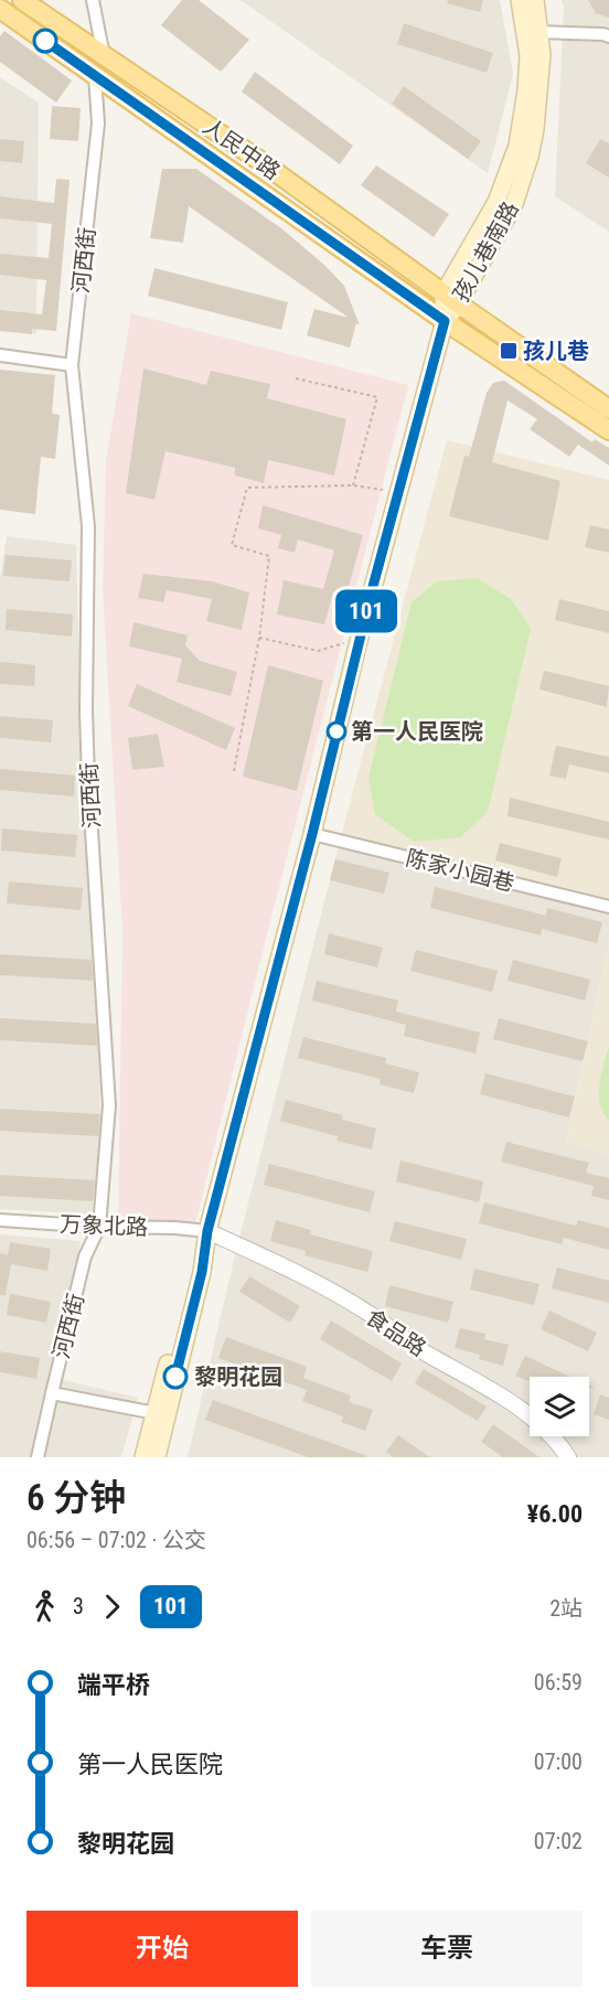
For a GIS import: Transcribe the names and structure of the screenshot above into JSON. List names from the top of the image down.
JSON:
{
  "streets": {
    "main road": ["人民中路", "孩儿巷南路"],
    "street": [
      "河西街",
      "陈家小园巷",
      "万象北路",
      "食品路"
    ]
  },
  "crossings": [
    ["人民中路", "孩儿巷南路"],
    ["人民中路", "河西街"],
    ["河西街", "万象北路"],
    ["万象北路", "食品路"]
  ],
  "places": {
    "transit": ["孩儿巷"],
    "other": ["第一人民医院", "黎明花园"]
  },
  "lines": ["bus line 101"],
  "page": {
    "on_map": "101",
    "heading": ["6 分钟", "06:56 – 07:02 · 公交", "¥6.00"],
    "legs": ["3", "101", "2站"],
    "list": [
      {
        "name": "端平桥",
        "value": "06:59"
      },
      {
        "name": "第一人民医院",
        "value": "07:00"
      },
      {
        "name": "黎明花园",
        "value": "07:02"
      }
    ],
    "buttons": ["开始", "车票"]
  }
}
